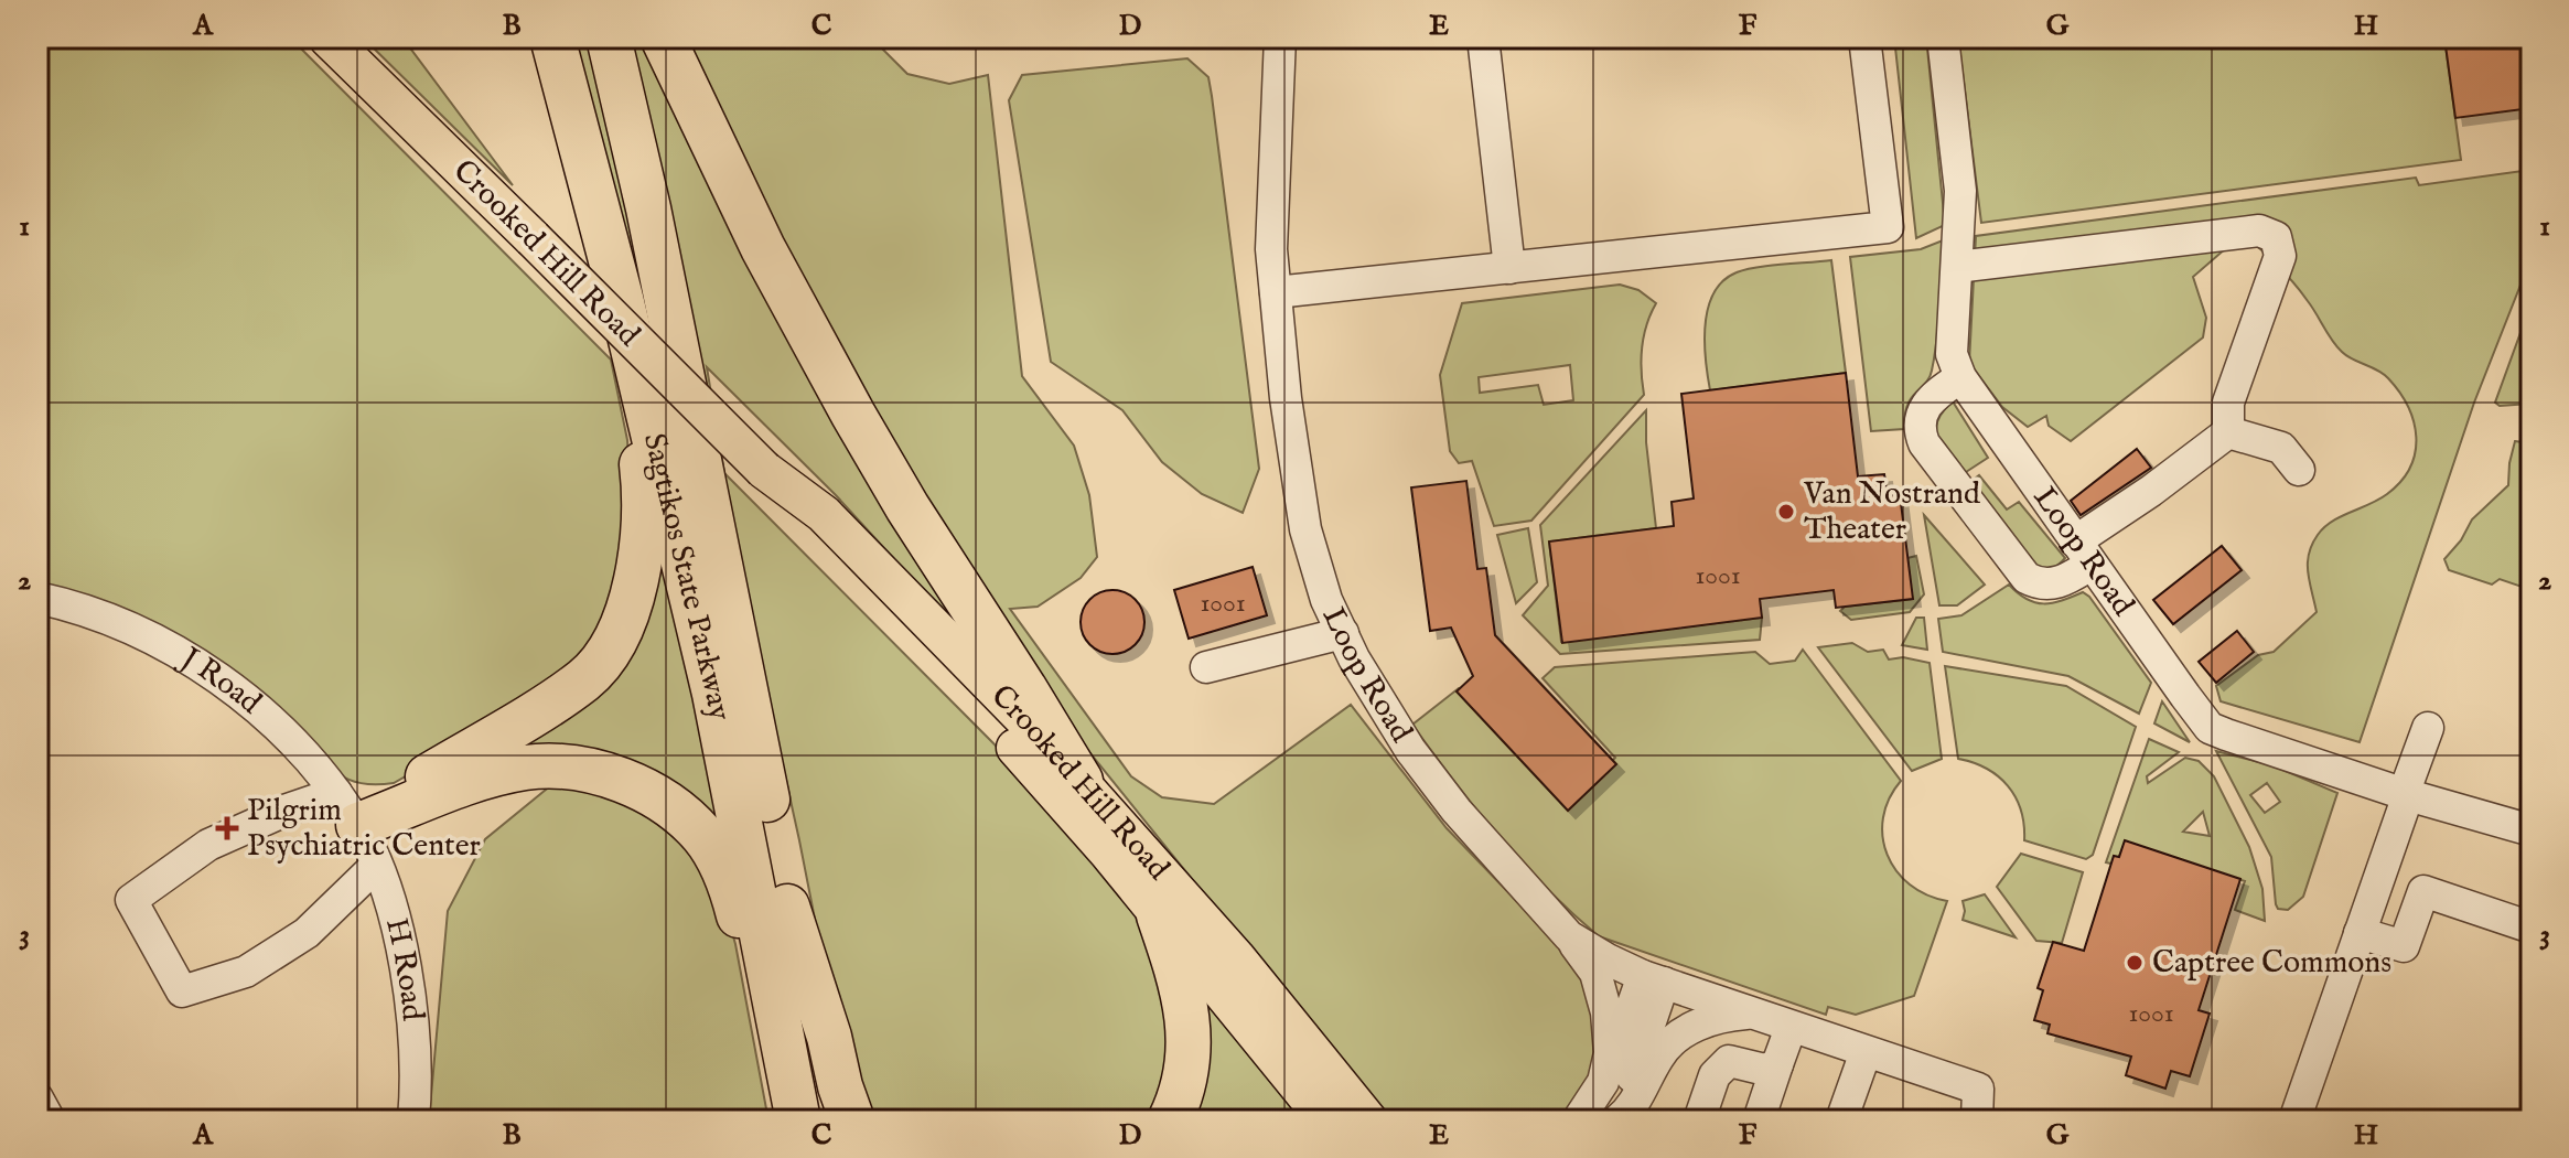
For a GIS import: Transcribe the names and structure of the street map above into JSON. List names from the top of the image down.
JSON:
{
  "streets": {
    "highway": ["Sagtikos State Parkway"],
    "main road": ["Crooked Hill Road"],
    "street": ["Loop Road", "J Road", "H Road"]
  },
  "crossings": [
    ["J Road", "H Road"]
  ],
  "places": {
    "other": ["Van Nostrand Theater", "Captree Commons"],
    "health": ["Pilgrim Psychiatric Center"]
  },
  "house_numbers": ["1001", "1001", "1001"],
  "grid": {
    "columns": [
      "A",
      "B",
      "C",
      "D",
      "E",
      "F",
      "G",
      "H"
    ],
    "rows": ["1", "2", "3"]
  }
}
